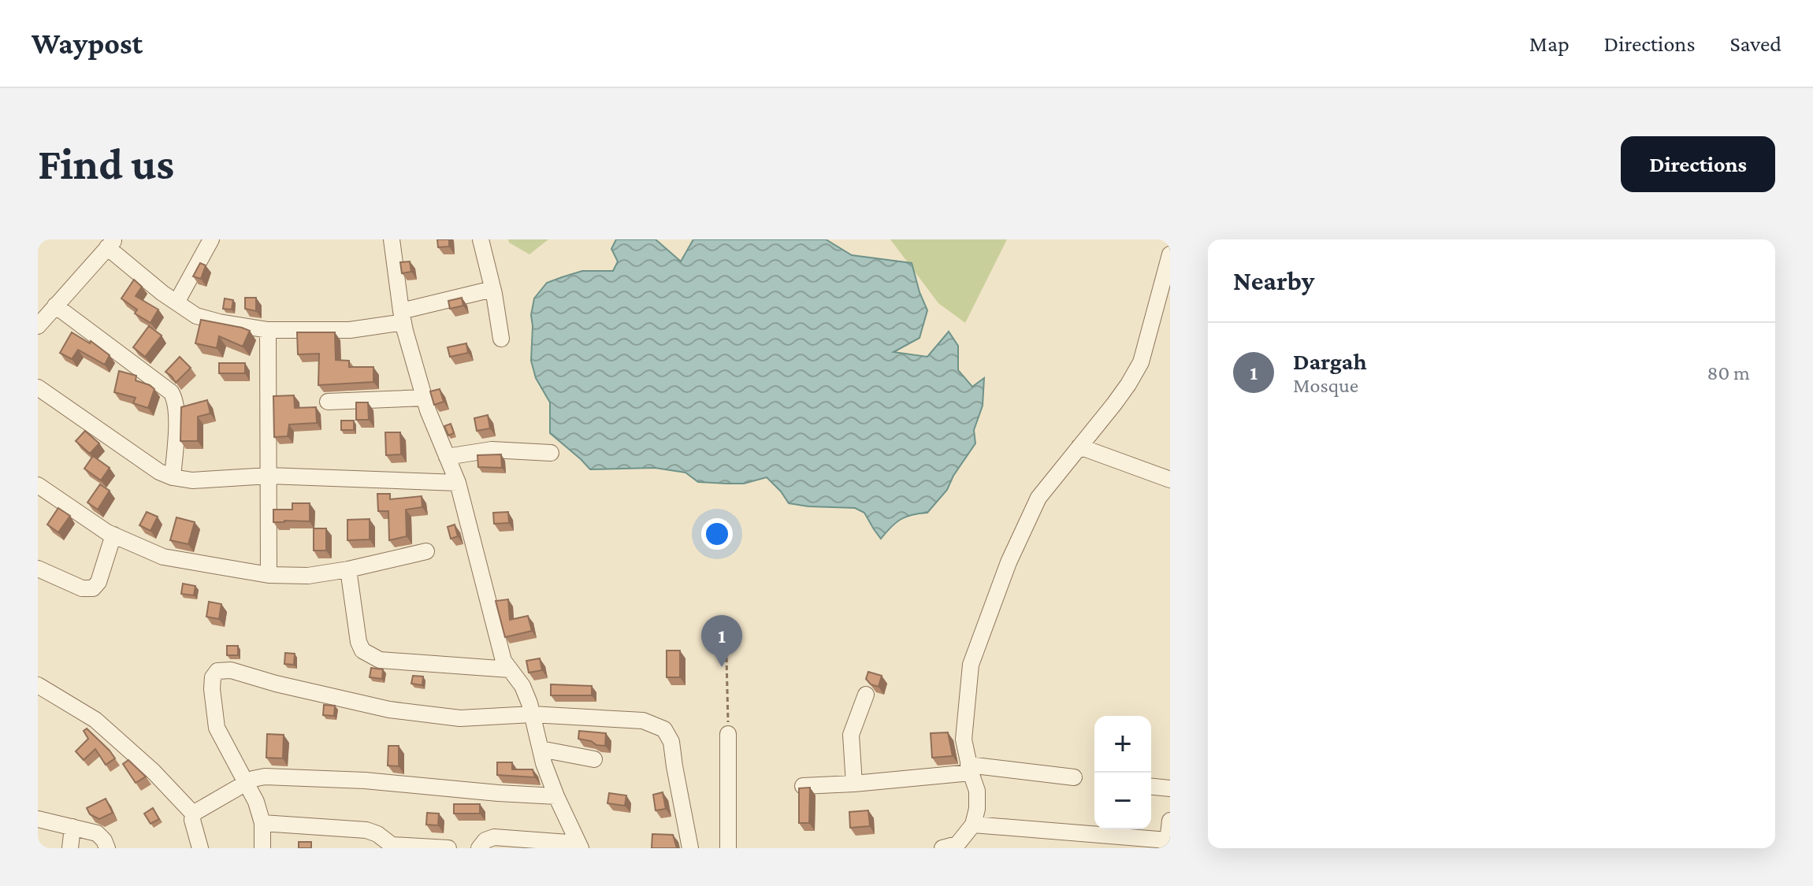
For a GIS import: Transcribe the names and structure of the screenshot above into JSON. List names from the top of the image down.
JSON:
{
  "page": {
    "header": "Waypost",
    "nav": ["Map", "Directions", "Saved"],
    "buttons": "Directions",
    "title": "Find us",
    "heading": "Nearby",
    "list": [
      {
        "mark": "1",
        "name": "Dargah",
        "note": "Mosque",
        "value": "80 m"
      }
    ],
    "pins": "1",
    "map_buttons": ["+", "−"]
  }
}
